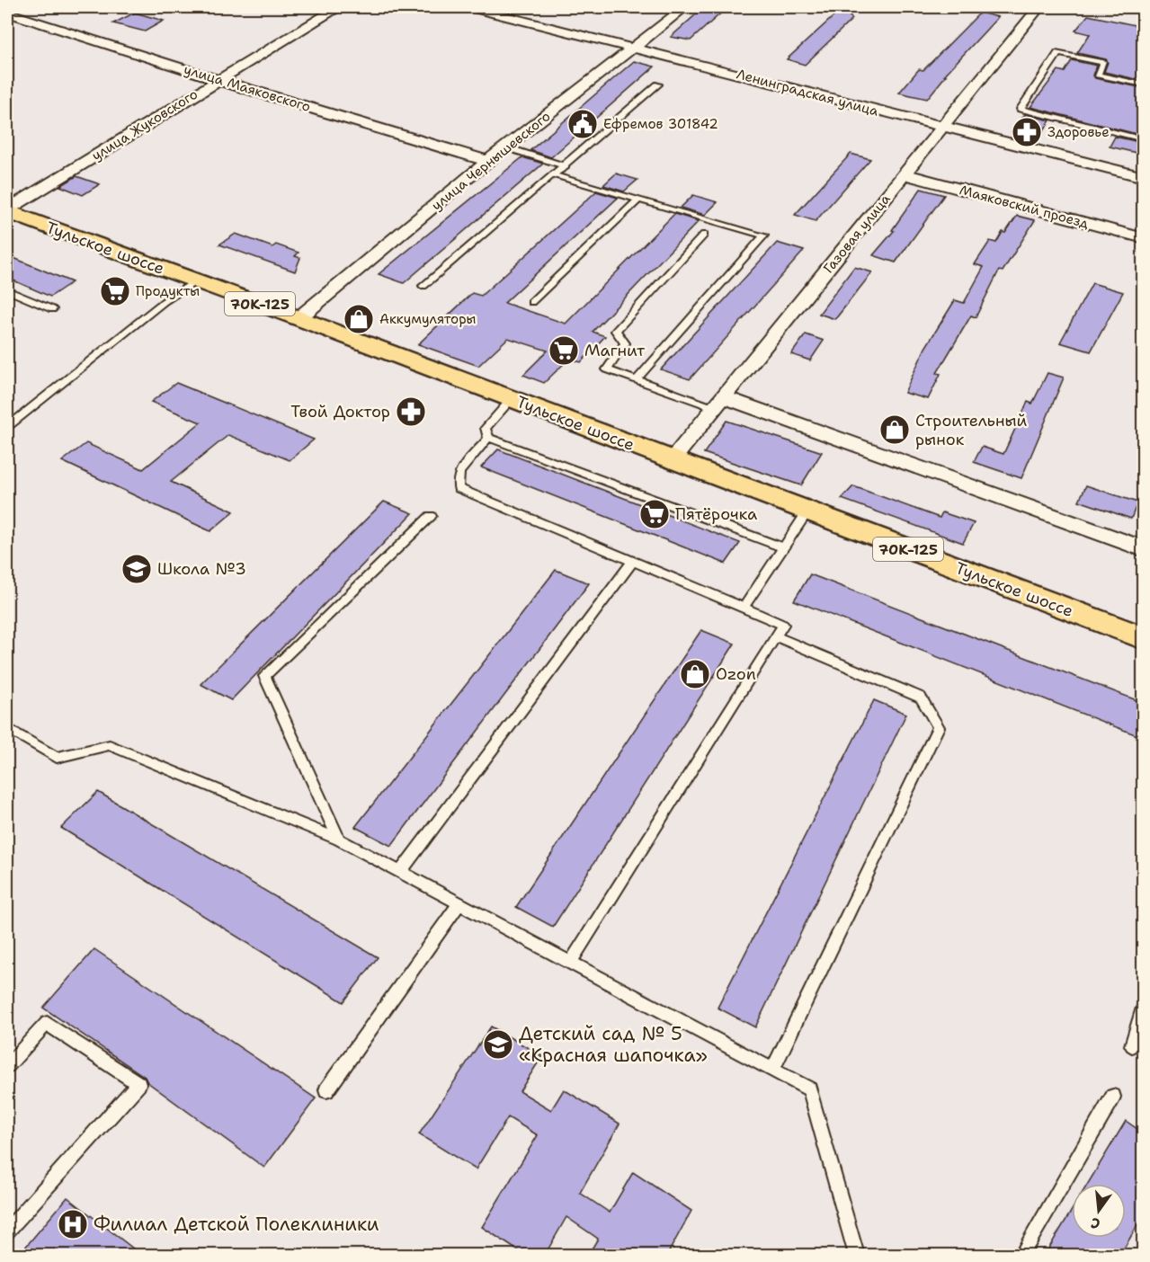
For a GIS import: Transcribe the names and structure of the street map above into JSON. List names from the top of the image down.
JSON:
{
  "streets": {
    "main road": ["Тульское шоссе", "70К-125"],
    "street": [
      "улица Маяковского",
      "Ленинградская улица",
      "улица Жуковского",
      "улица Чернышевского",
      "Маяковский проезд",
      "Газовая улица"
    ]
  },
  "crossings": [
    ["улица Маяковского", "улица Жуковского"],
    ["улица Маяковского", "улица Чернышевского"],
    ["Ленинградская улица", "улица Чернышевского"],
    ["Ленинградская улица", "Газовая улица"],
    ["улица Жуковского", "Тульское шоссе"],
    ["улица Чернышевского", "Тульское шоссе"],
    ["Маяковский проезд", "Газовая улица"],
    ["Газовая улица", "Тульское шоссе"]
  ],
  "places": {
    "public building": ["Ефремов 301842"],
    "pharmacy": ["Здоровье", "Твой Доктор"],
    "supermarket": ["Продукты", "Магнит", "Пятёрочка"],
    "shop": ["Аккумуляторы", "Строительный рынок", "Ozon"],
    "school or university": ["Школа №3", "Детский сад № 5 «Красная шапочка»"],
    "hospital": ["Филиал Детской Полеклиники"]
  },
  "north": "bottom"
}
